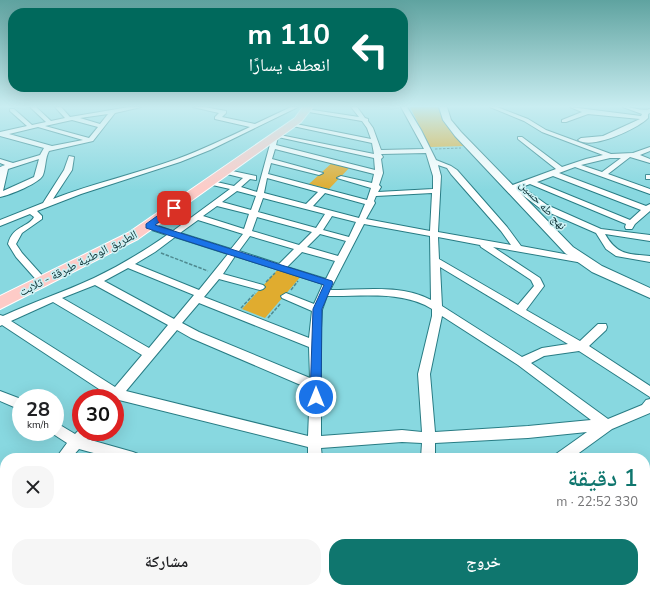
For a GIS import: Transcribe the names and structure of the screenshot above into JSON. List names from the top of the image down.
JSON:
{
  "streets": {
    "main road": ["نهج طه حسين", "الطريق الوطنية طبرقة - تلابت"]
  },
  "page": {
    "turn": ["110 m", "انعطف يسارًا"],
    "speed": "28 km/h",
    "limit": "30",
    "heading": ["1 دقيقة", "330 m · 22:52"],
    "buttons": ["خروج", "مشاركة"]
  }
}
